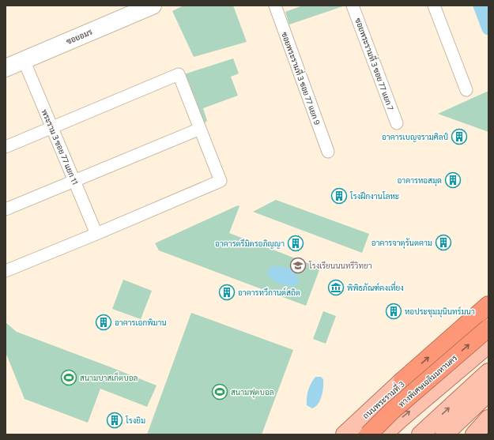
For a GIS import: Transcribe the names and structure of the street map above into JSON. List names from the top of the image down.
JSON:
{
  "streets": {
    "highway": ["ทางพิเศษเฉลิมมหานคร"],
    "main road": ["ถนนพระรามที่ 3"],
    "street": [
      "ซอยอมร",
      "ซอยพระรามที่ 3 ซอย 77 แยก 7",
      "ซอยพระรามที่ 3 ซอย 77 แยก 9",
      "พระราม 3 ซอย 77 แยก 11"
    ]
  },
  "crossings": [
    ["ซอยอมร", "พระราม 3 ซอย 77 แยก 11"]
  ],
  "places": {
    "building": [
      "อาคารเบญจรามศิลป์",
      "อาคารหอสมุด",
      "โรงฝึกงานโลหะ",
      "อาคารจาตุรันตคาม",
      "อาคารตรีมิตรอภิญญา",
      "อาคารทวีกานต์สถิต",
      "หอประชุมมุนินทร์มนา",
      "อาคารเอกพิมาน",
      "โรงยิม"
    ],
    "school or university": ["โรงเรียนนนทรีวิทยา"],
    "museum": ["พิพิธภัณฑ์คงเที่ยง"],
    "sports": ["สนามบาสเก็ตบอล", "สนามฟุตบอล"]
  }
}
